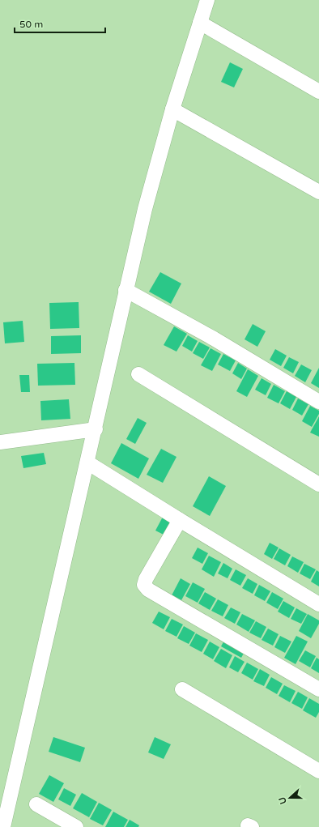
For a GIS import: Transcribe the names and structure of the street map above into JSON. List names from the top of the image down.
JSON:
{
  "scale_bar": "50 m",
  "north": "left"
}
